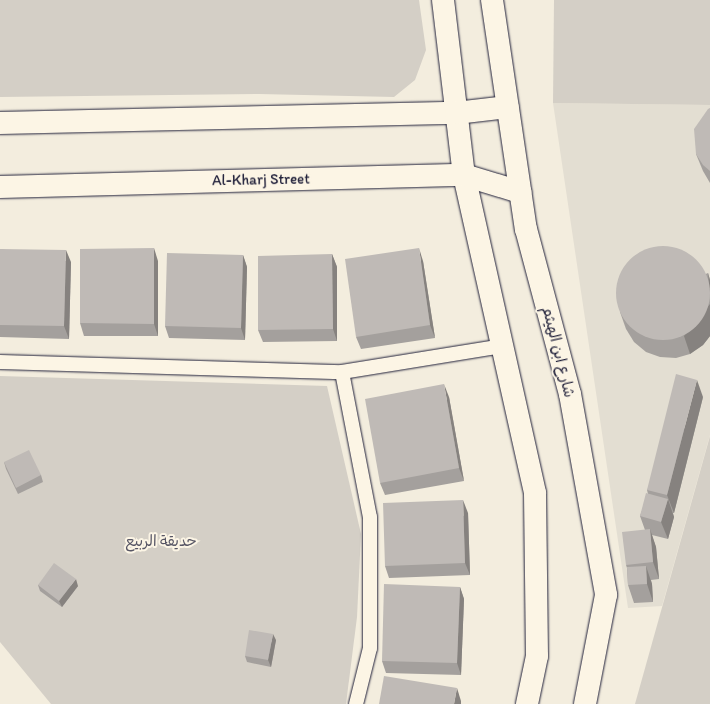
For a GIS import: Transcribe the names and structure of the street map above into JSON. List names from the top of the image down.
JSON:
{
  "streets": {
    "street": ["Al-Kharj Street", "شارع ابن الهيثم"]
  },
  "crossings": [
    ["Al-Kharj Street", "شارع ابن الهيثم"]
  ],
  "parks": ["حديقة الربيع"]
}
